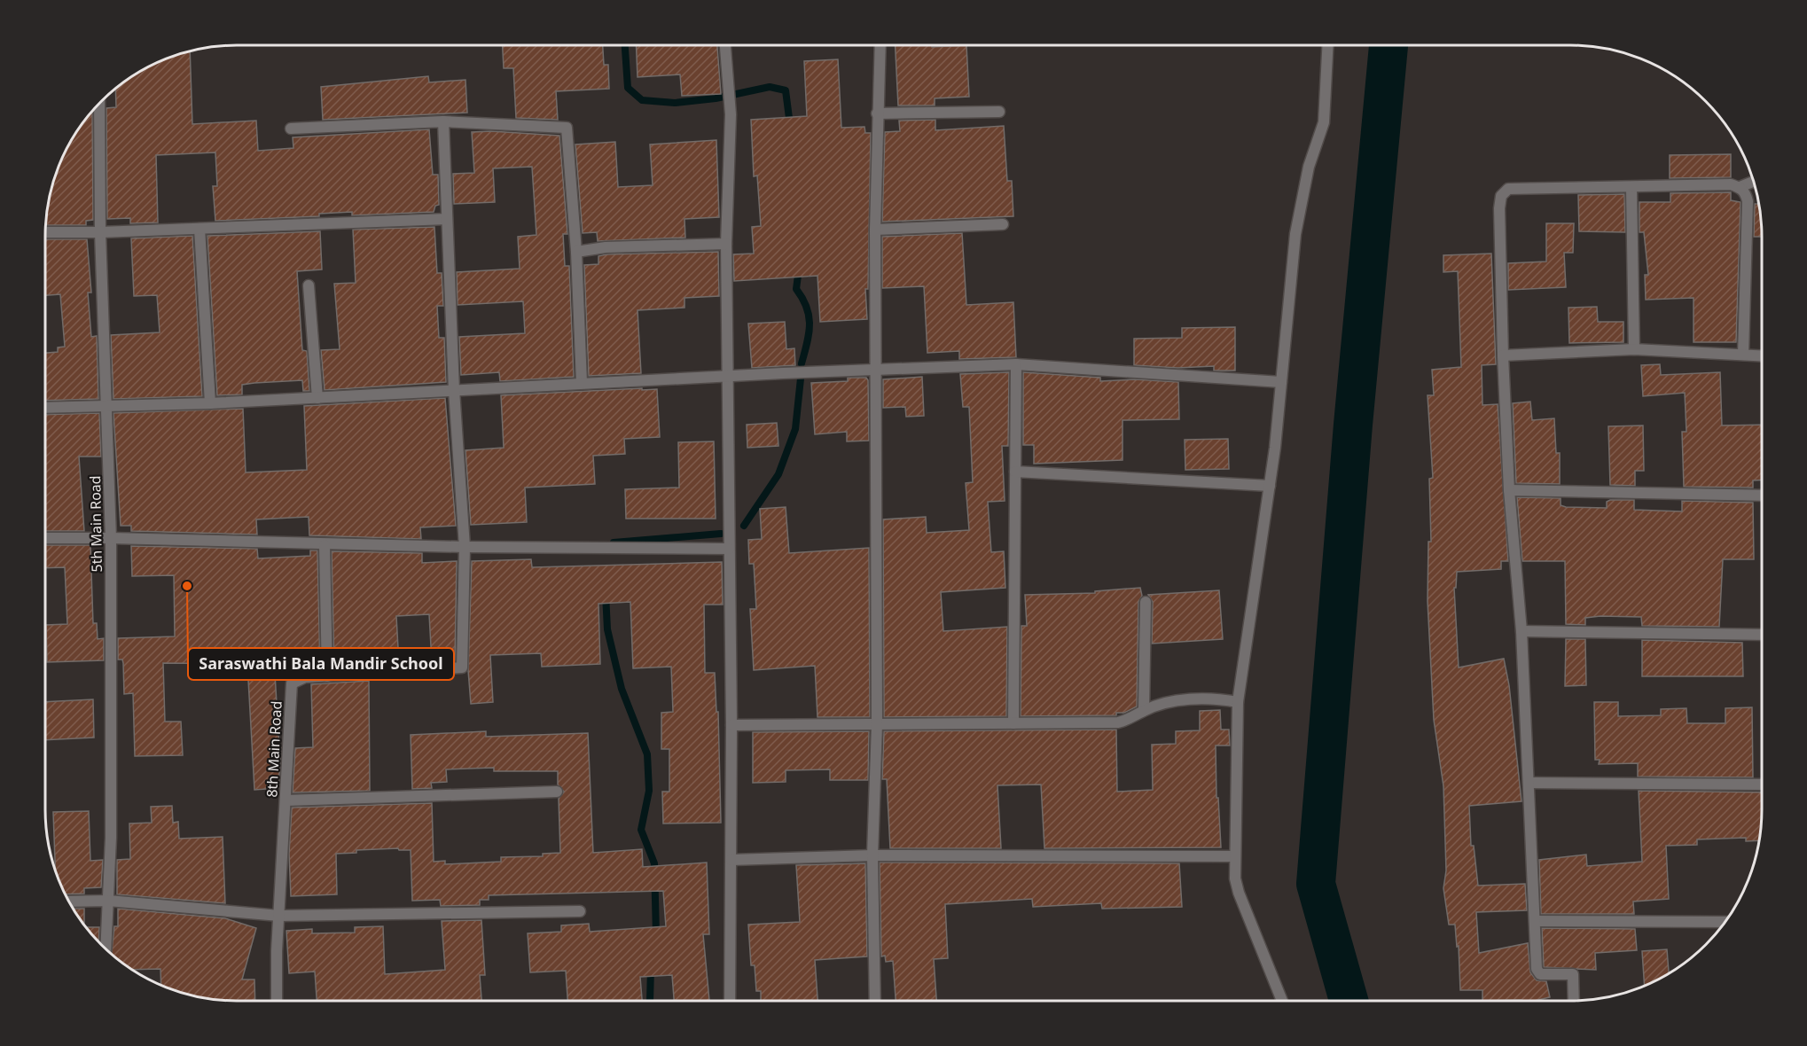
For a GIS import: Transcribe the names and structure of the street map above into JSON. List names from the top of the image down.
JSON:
{
  "streets": {
    "street": ["5th Main Road", "8th Main Road"]
  },
  "places": ["Saraswathi Bala Mandir School"]
}
